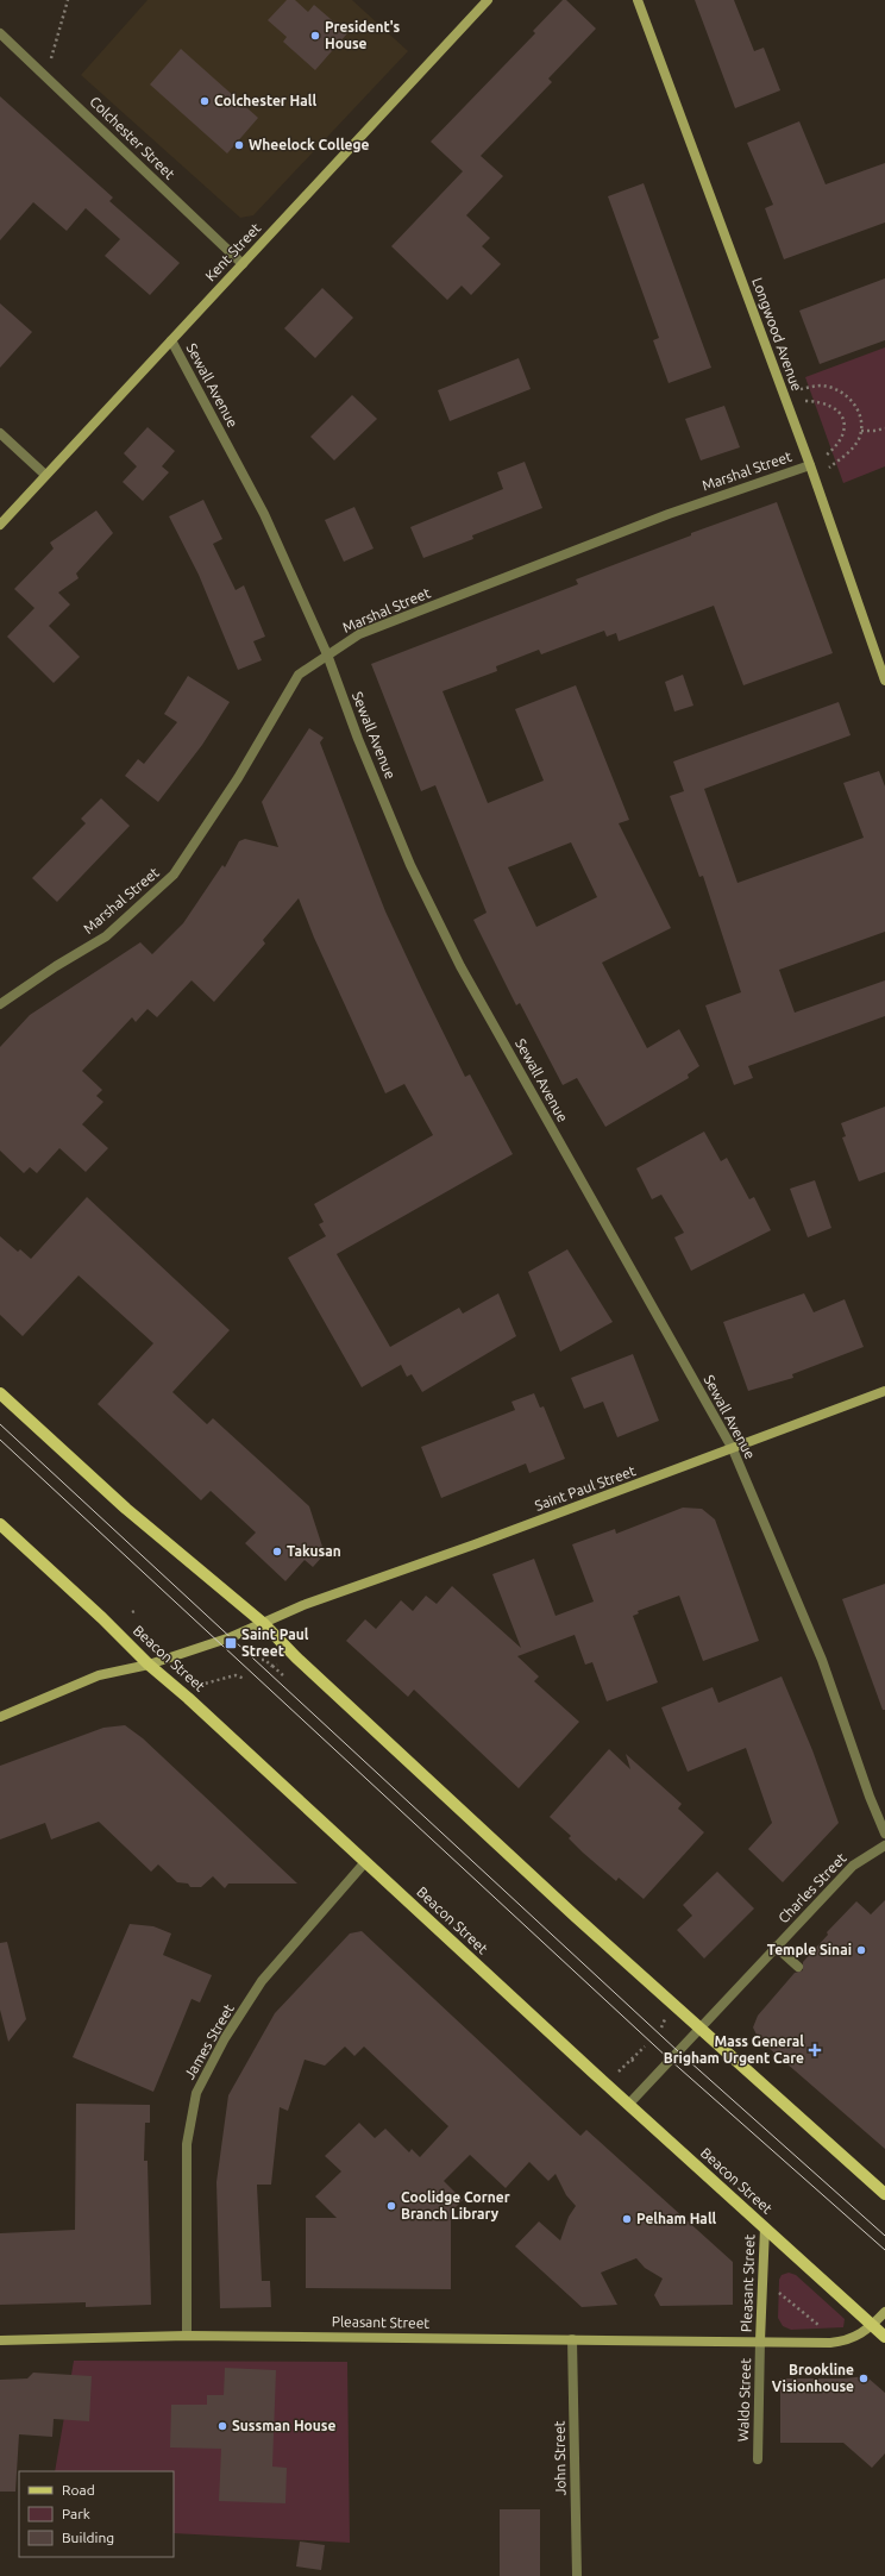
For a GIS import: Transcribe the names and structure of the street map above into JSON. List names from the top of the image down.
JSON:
{
  "streets": {
    "main road": ["Beacon Street"],
    "street": [
      "Colchester Street",
      "Kent Street",
      "Longwood Avenue",
      "Sewall Avenue",
      "Marshal Street",
      "Saint Paul Street",
      "Charles Street",
      "James Street",
      "Pleasant Street",
      "Waldo Street",
      "John Street"
    ]
  },
  "crossings": [
    ["Colchester Street", "Kent Street"],
    ["Kent Street", "Sewall Avenue"],
    ["Longwood Avenue", "Marshal Street"],
    ["Sewall Avenue", "Marshal Street"],
    ["Sewall Avenue", "Saint Paul Street"],
    ["Saint Paul Street", "Beacon Street"],
    ["Beacon Street", "Charles Street"],
    ["Beacon Street", "James Street"],
    ["Beacon Street", "Pleasant Street"],
    ["James Street", "Pleasant Street"],
    ["Pleasant Street", "Waldo Street"],
    ["Pleasant Street", "John Street"]
  ],
  "places": {
    "other": [
      "President's House",
      "Colchester Hall",
      "Wheelock College",
      "Takusan",
      "Temple Sinai",
      "Coolidge Corner Branch Library",
      "Pelham Hall",
      "Brookline Visionhouse",
      "Sussman House"
    ],
    "transit": ["Saint Paul Street"],
    "health": ["Mass General Brigham Urgent Care"]
  },
  "legend": ["Road", "Park", "Building"]
}
